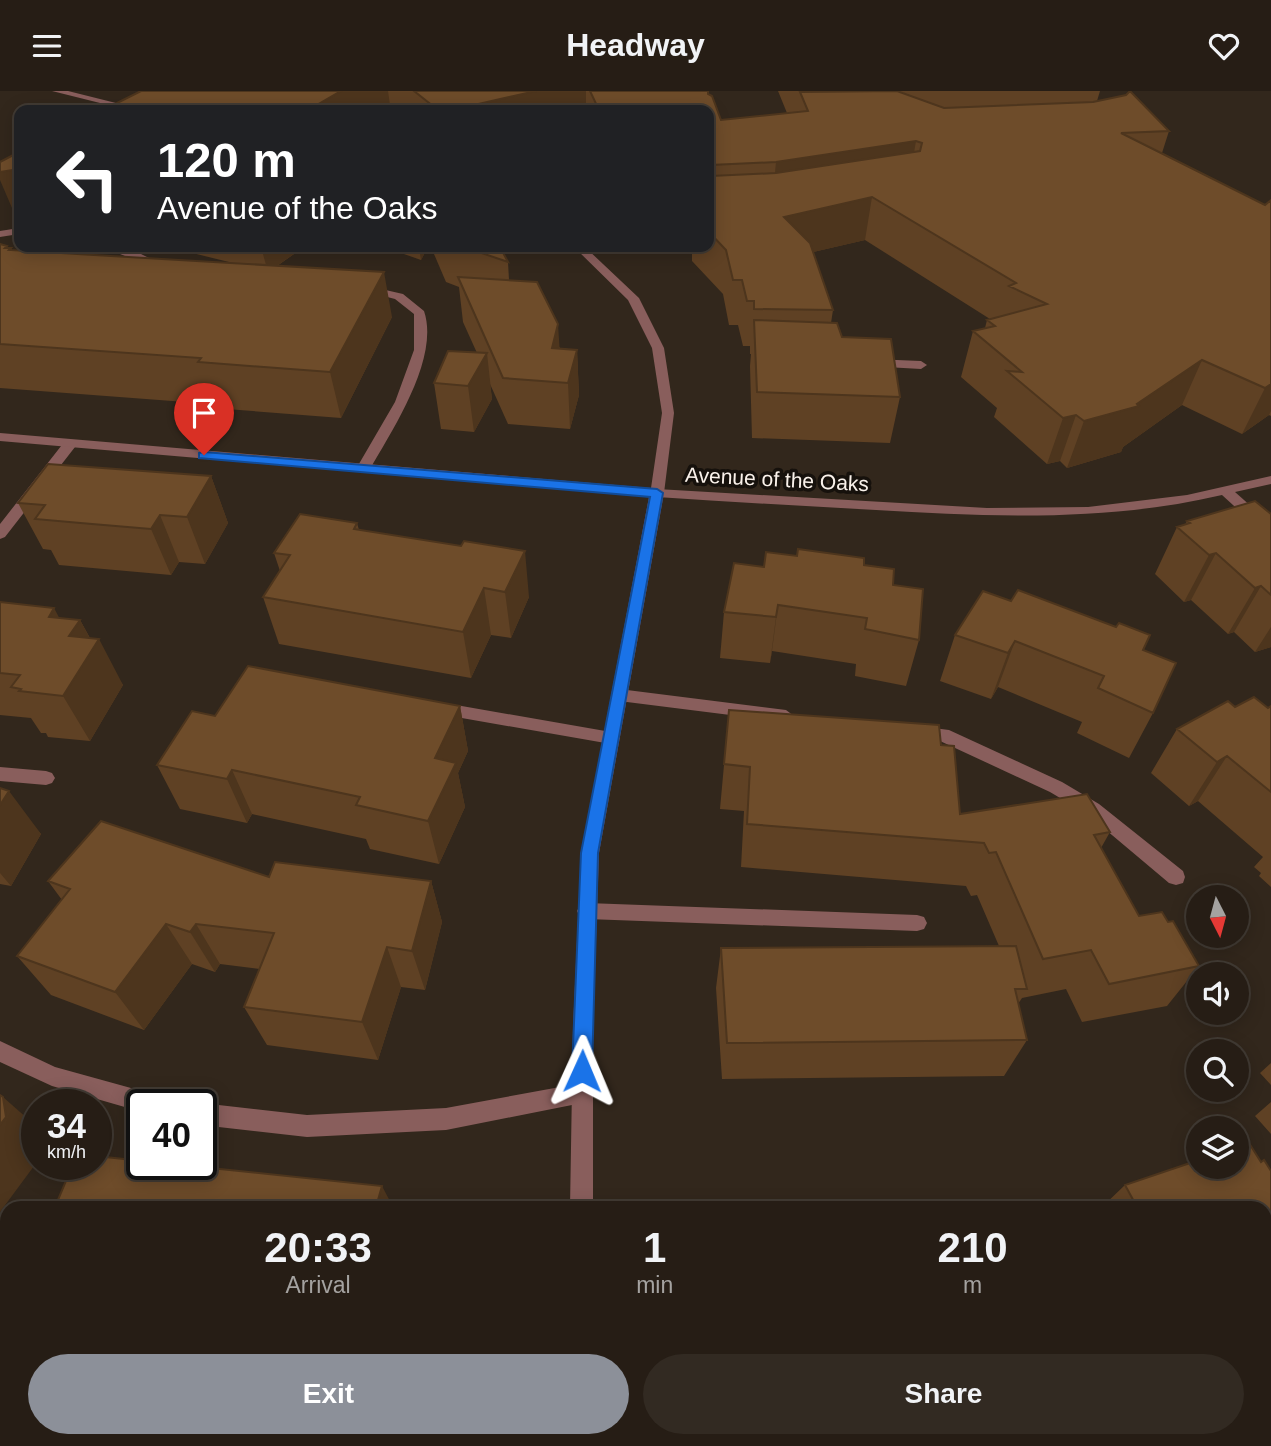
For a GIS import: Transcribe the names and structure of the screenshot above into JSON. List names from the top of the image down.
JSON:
{
  "streets": {
    "street": ["Avenue of the Oaks"]
  },
  "north": "bottom",
  "page": {
    "header": "Headway",
    "turn": ["120 m", "Avenue of the Oaks"],
    "speed": "34 km/h",
    "limit": "40",
    "eta": [
      "20:33",
      "Arrival",
      "1",
      "min",
      "210",
      "m"
    ],
    "buttons": ["Exit", "Share"]
  }
}
